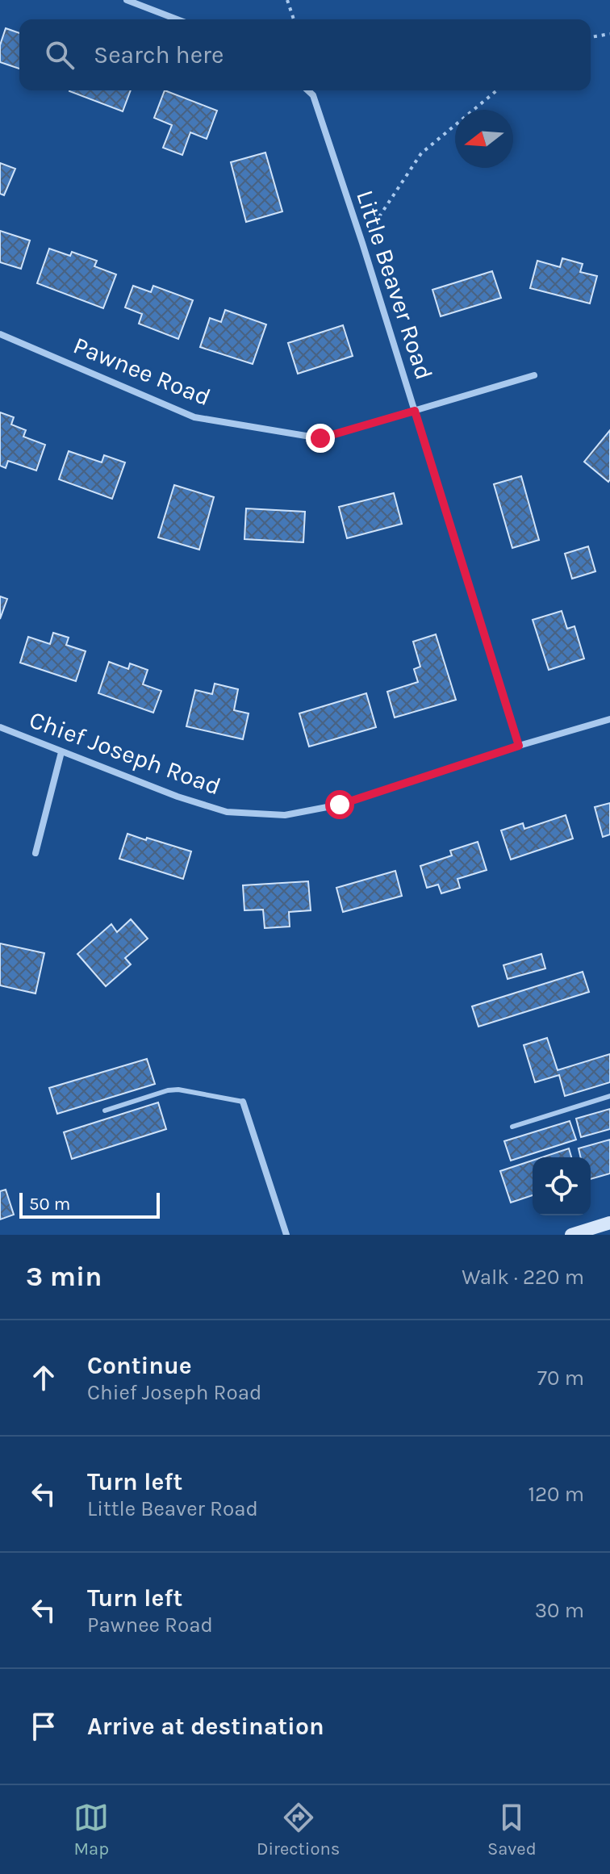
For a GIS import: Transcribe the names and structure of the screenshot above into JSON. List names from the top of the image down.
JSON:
{
  "streets": {
    "street": ["Little Beaver Road", "Pawnee Road", "Chief Joseph Road"]
  },
  "crossings": [
    ["Little Beaver Road", "Pawnee Road"],
    ["Little Beaver Road", "Chief Joseph Road"]
  ],
  "scale_bar": "50 m",
  "north": "left",
  "page": {
    "search": "Search here",
    "scale": "50 m",
    "heading": ["3 min", "Walk · 220 m"],
    "list": [
      ["Continue", "Chief Joseph Road", "70 m"],
      ["Turn left", "Little Beaver Road", "120 m"],
      ["Turn left", "Pawnee Road", "30 m"],
      "Arrive at destination"
    ],
    "nav": ["Map", "Directions", "Saved"]
  }
}
